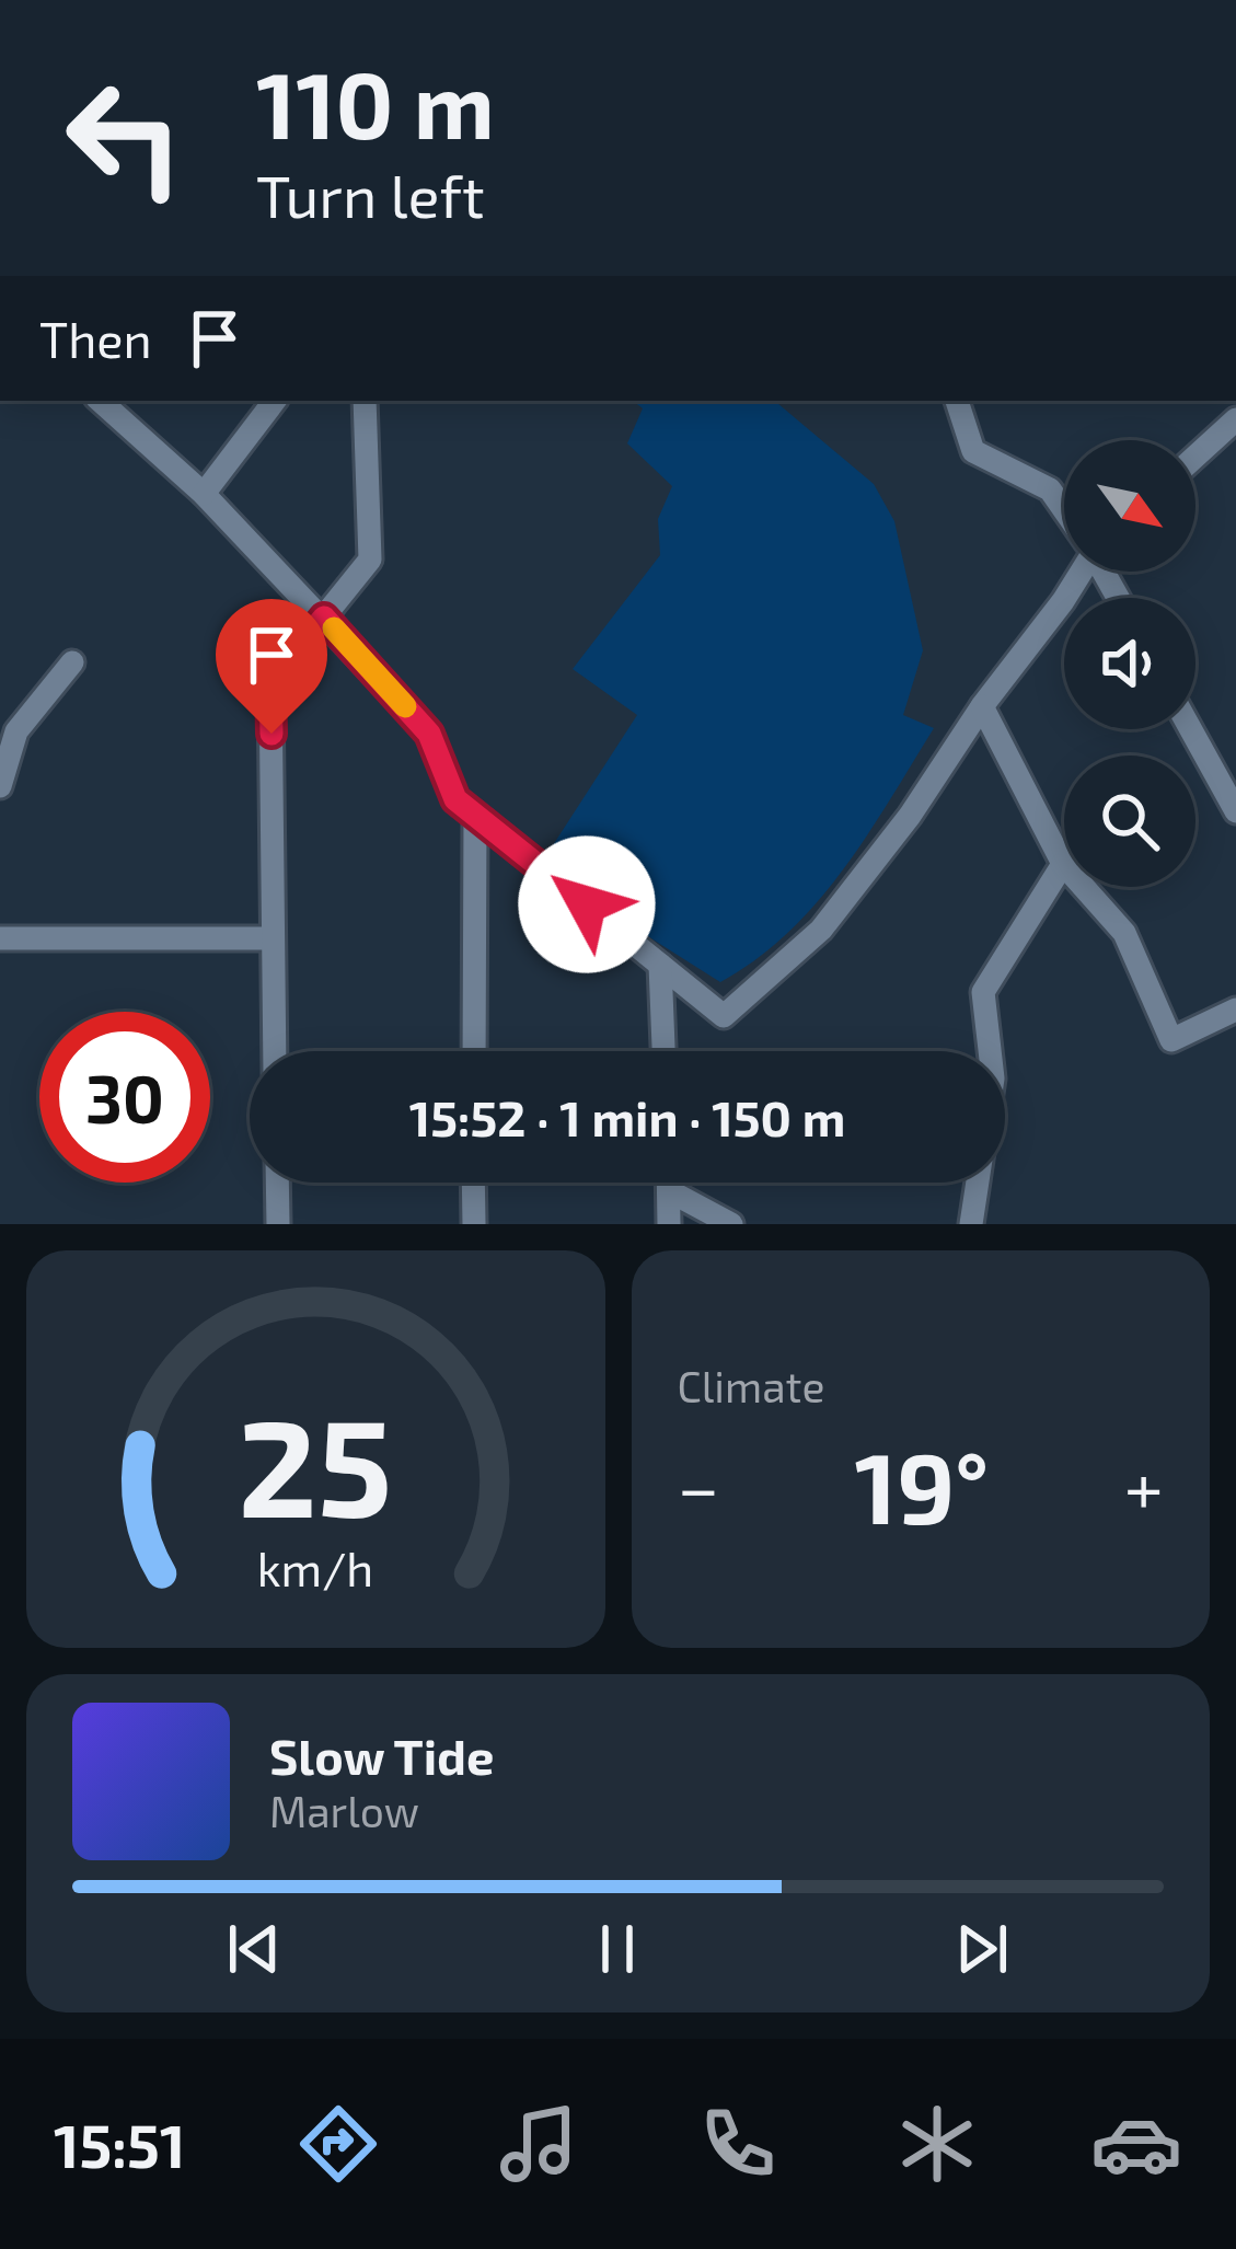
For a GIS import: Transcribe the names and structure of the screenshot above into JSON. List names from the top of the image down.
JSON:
{
  "north": "bottom right",
  "page": {
    "turn": ["110 m", "Turn left"],
    "then": "Then",
    "limit": "30",
    "trip": "15:52 · 1 min · 150 m",
    "tile": "Climate",
    "heat": ["−", "19°", "+"],
    "song": ["Slow Tide", "Marlow"],
    "tabs": "15:51",
    "gauge": ["25", "km/h"]
  }
}
